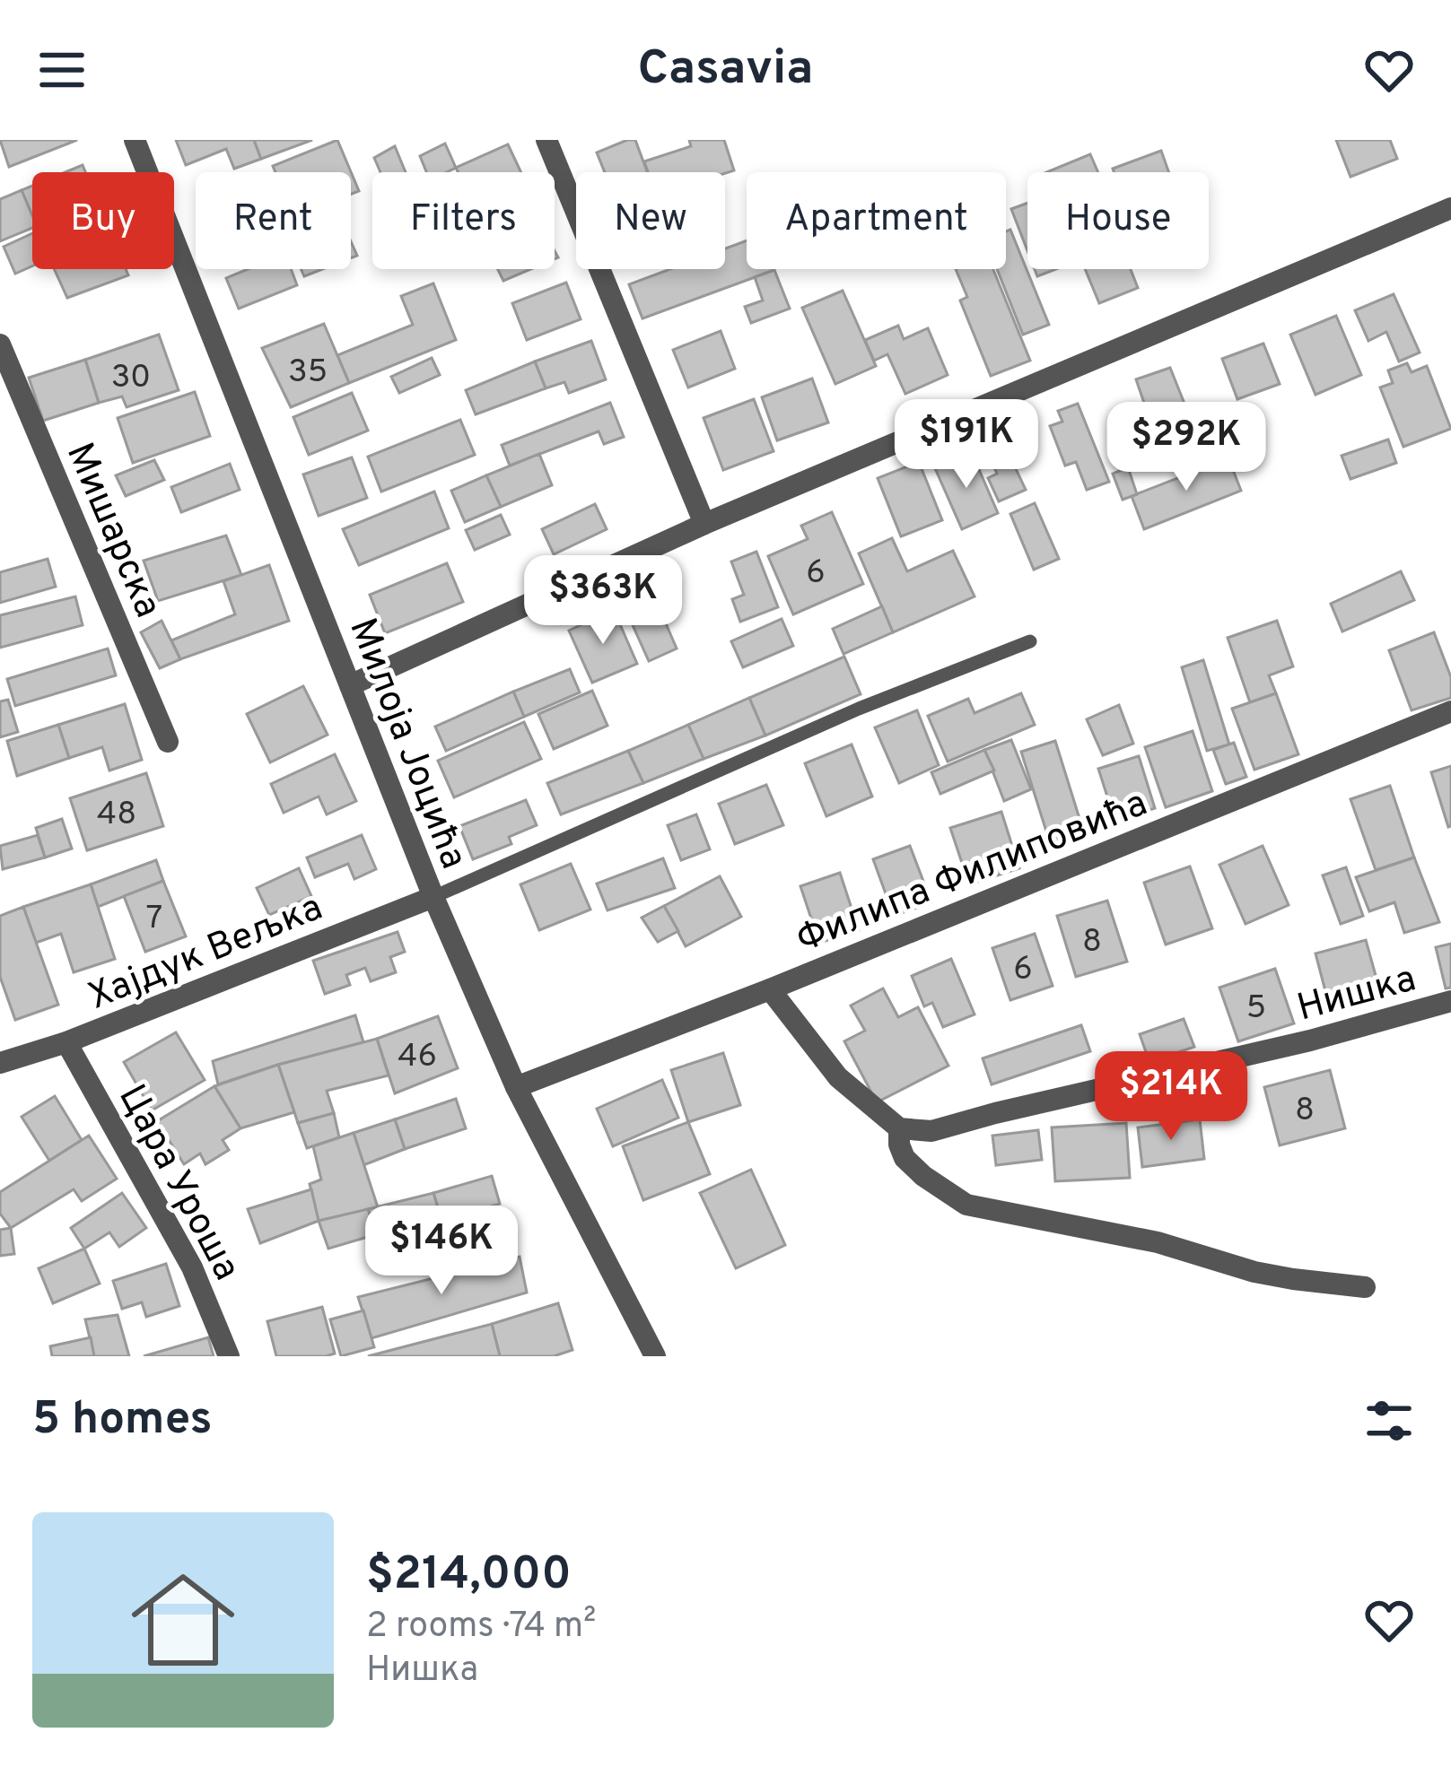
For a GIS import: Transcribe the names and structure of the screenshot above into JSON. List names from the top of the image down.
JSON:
{
  "streets": {
    "street": [
      "Мишарска",
      "Милоја Јоцића",
      "Филипа Филиповића",
      "Хајдук Вељка",
      "Нишка",
      "Цара Уроша"
    ]
  },
  "crossings": [
    ["Милоја Јоцића", "Филипа Филиповића"],
    ["Милоја Јоцића", "Хајдук Вељка"],
    ["Хајдук Вељка", "Цара Уроша"]
  ],
  "house_numbers": [
    "35",
    "30",
    "6",
    "48",
    "7",
    "8",
    "6",
    "5",
    "46",
    "8"
  ],
  "page": {
    "header": "Casavia",
    "chip": [
      "Buy",
      "Rent",
      "Filters",
      "New",
      "Apartment",
      "House"
    ],
    "price": [
      "$191K",
      "$292K",
      "$363K",
      "$214K",
      "$146K"
    ],
    "heading": "5 homes",
    "list": [
      {
        "name": "$214,000",
        "note": "2 rooms · 74 m² · Нишка"
      }
    ]
  }
}
